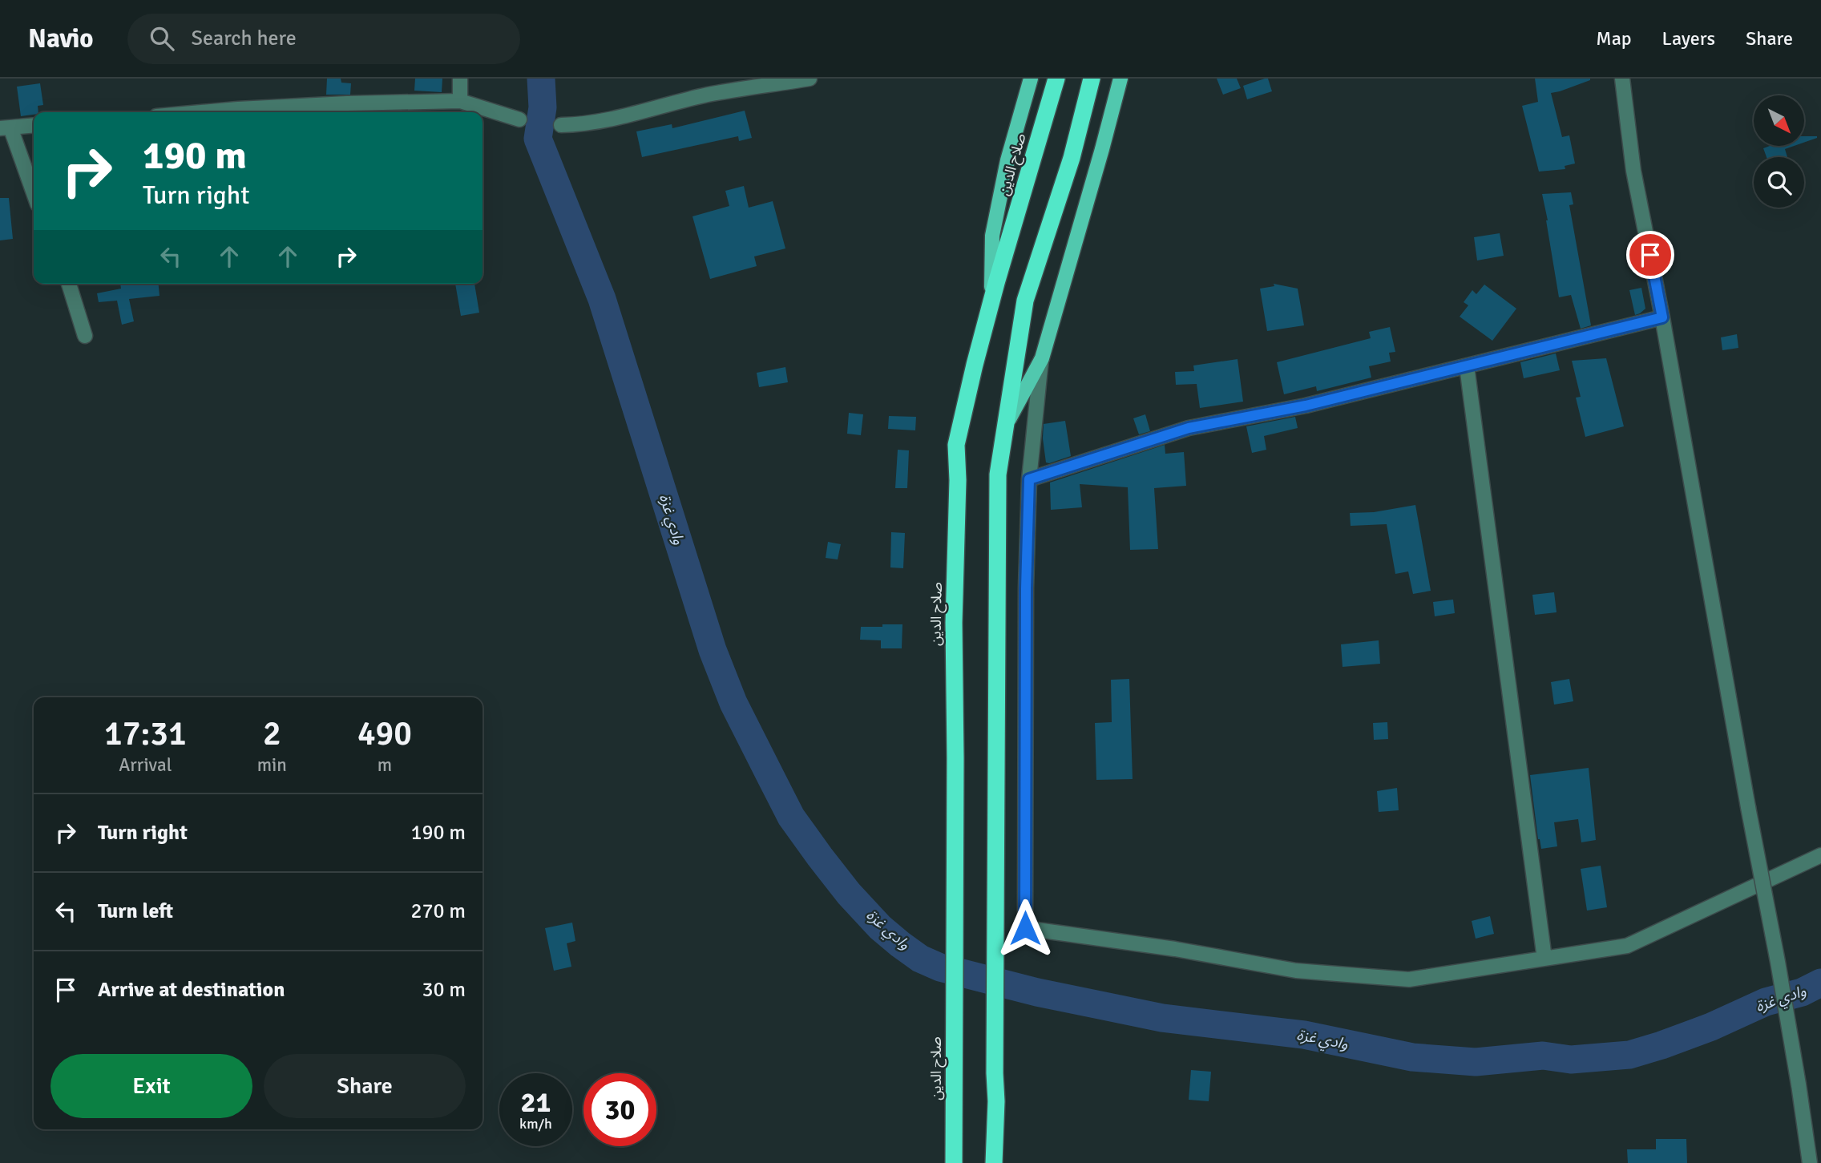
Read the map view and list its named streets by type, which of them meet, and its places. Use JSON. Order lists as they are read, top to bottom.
{
  "streets": {
    "highway": ["صلاح الدين"]
  },
  "water": ["وادي غزة"],
  "north": "bottom right",
  "page": {
    "header": "Navio",
    "search": "Search here",
    "nav": ["Map", "Layers", "Share"],
    "turn": ["190 m", "Turn right"],
    "eta": [
      "17:31",
      "Arrival",
      "2",
      "min",
      "490",
      "m"
    ],
    "list": [
      {
        "name": "Turn right",
        "value": "190 m"
      },
      {
        "name": "Turn left",
        "value": "270 m"
      },
      {
        "name": "Arrive at destination",
        "value": "30 m"
      }
    ],
    "buttons": ["Exit", "Share"],
    "speed": "21 km/h",
    "limit": "30"
  }
}
